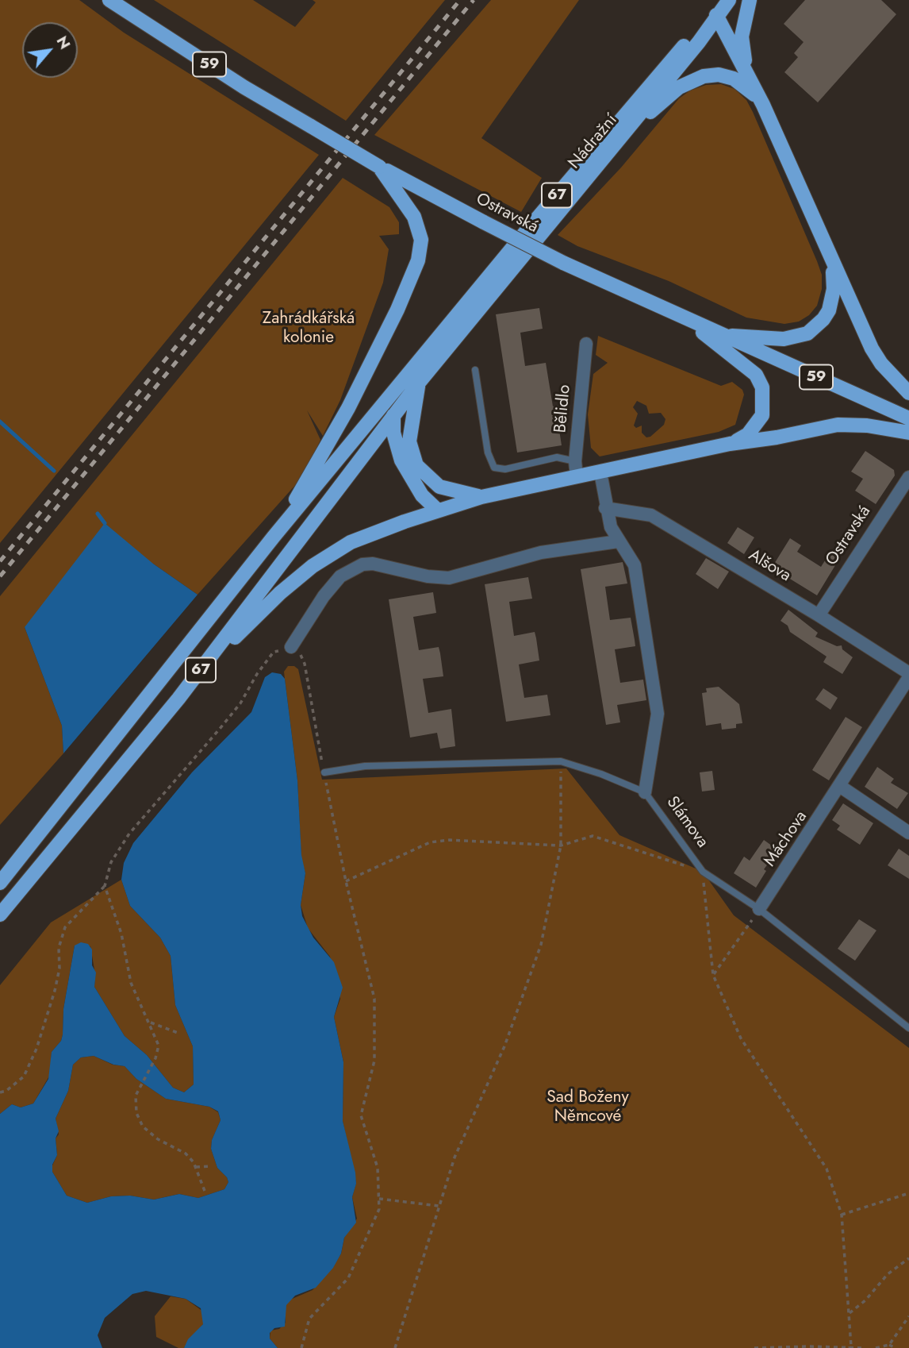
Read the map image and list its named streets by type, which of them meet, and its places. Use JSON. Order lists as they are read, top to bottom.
{
  "streets": {
    "main road": [
      "59",
      "Nádražní",
      "67",
      "Ostravská"
    ],
    "street": [
      "Bělidlo",
      "Alšova",
      "Slámova",
      "Máchova"
    ]
  },
  "crossings": [
    ["Nádražní", "67"],
    ["Ostravská", "Alšova"],
    ["Alšova", "Slámova"],
    ["Slámova", "Máchova"]
  ],
  "parks": ["Zahrádkářská kolonie", "Sad Boženy Němcové"],
  "north": "top right"
}
